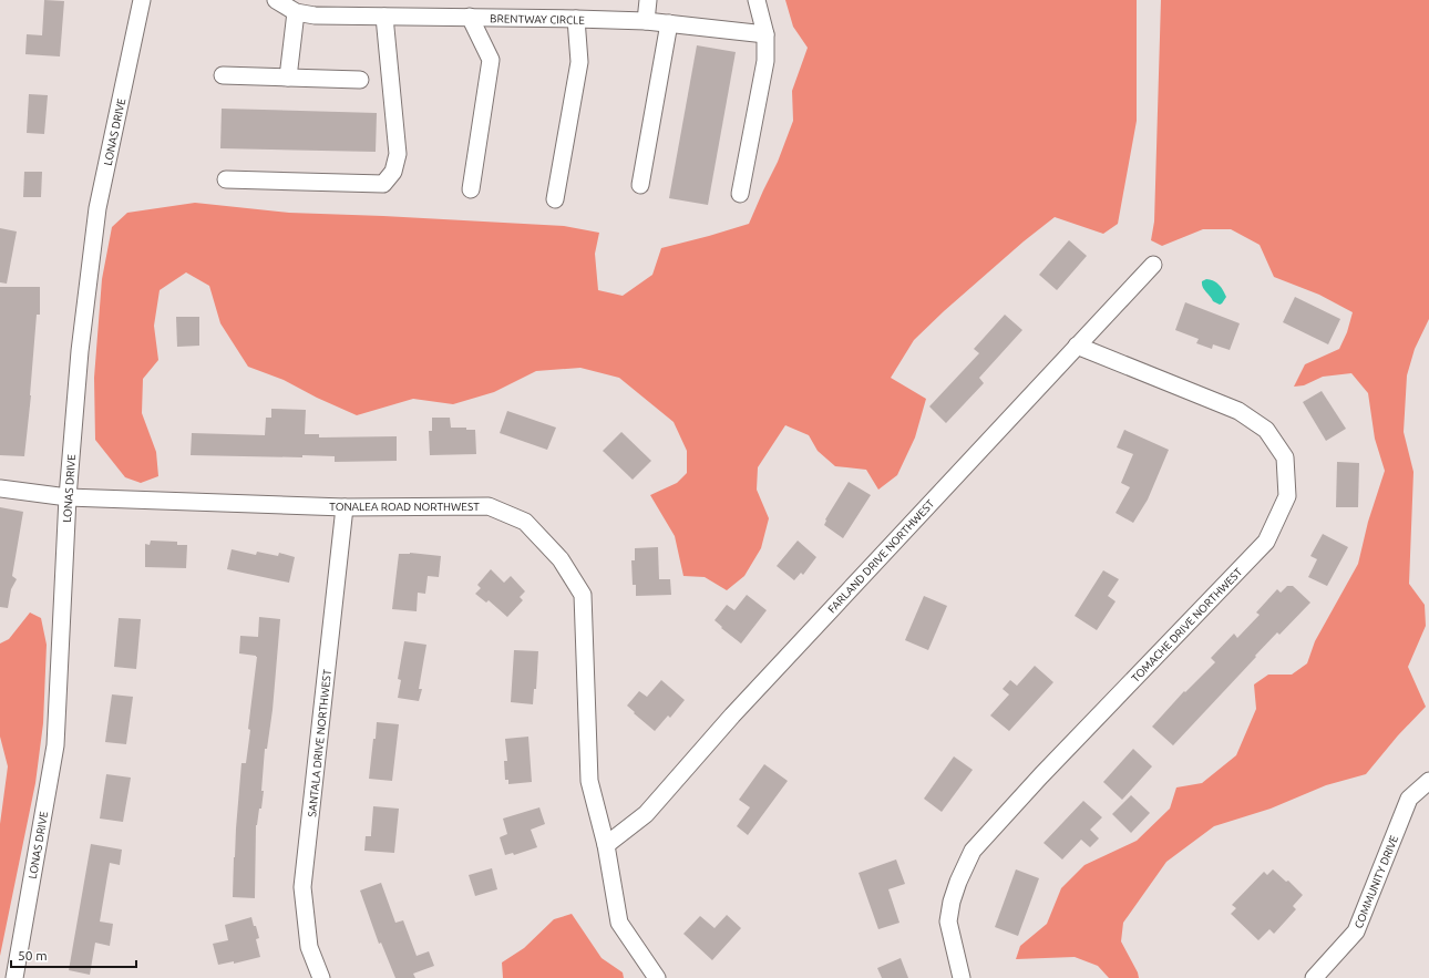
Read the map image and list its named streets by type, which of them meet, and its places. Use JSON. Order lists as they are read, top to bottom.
{
  "streets": {
    "street": [
      "BRENTWAY CIRCLE",
      "LONAS DRIVE",
      "TONALEA ROAD NORTHWEST",
      "FARLAND DRIVE NORTHWEST",
      "TOMACHE DRIVE NORTHWEST",
      "SANTALA DRIVE NORTHWEST",
      "COMMUNITY DRIVE"
    ]
  },
  "crossings": [
    ["LONAS DRIVE", "TONALEA ROAD NORTHWEST"],
    ["TONALEA ROAD NORTHWEST", "FARLAND DRIVE NORTHWEST"],
    ["TONALEA ROAD NORTHWEST", "SANTALA DRIVE NORTHWEST"],
    ["FARLAND DRIVE NORTHWEST", "TOMACHE DRIVE NORTHWEST"]
  ],
  "scale_bar": "50 m"
}
